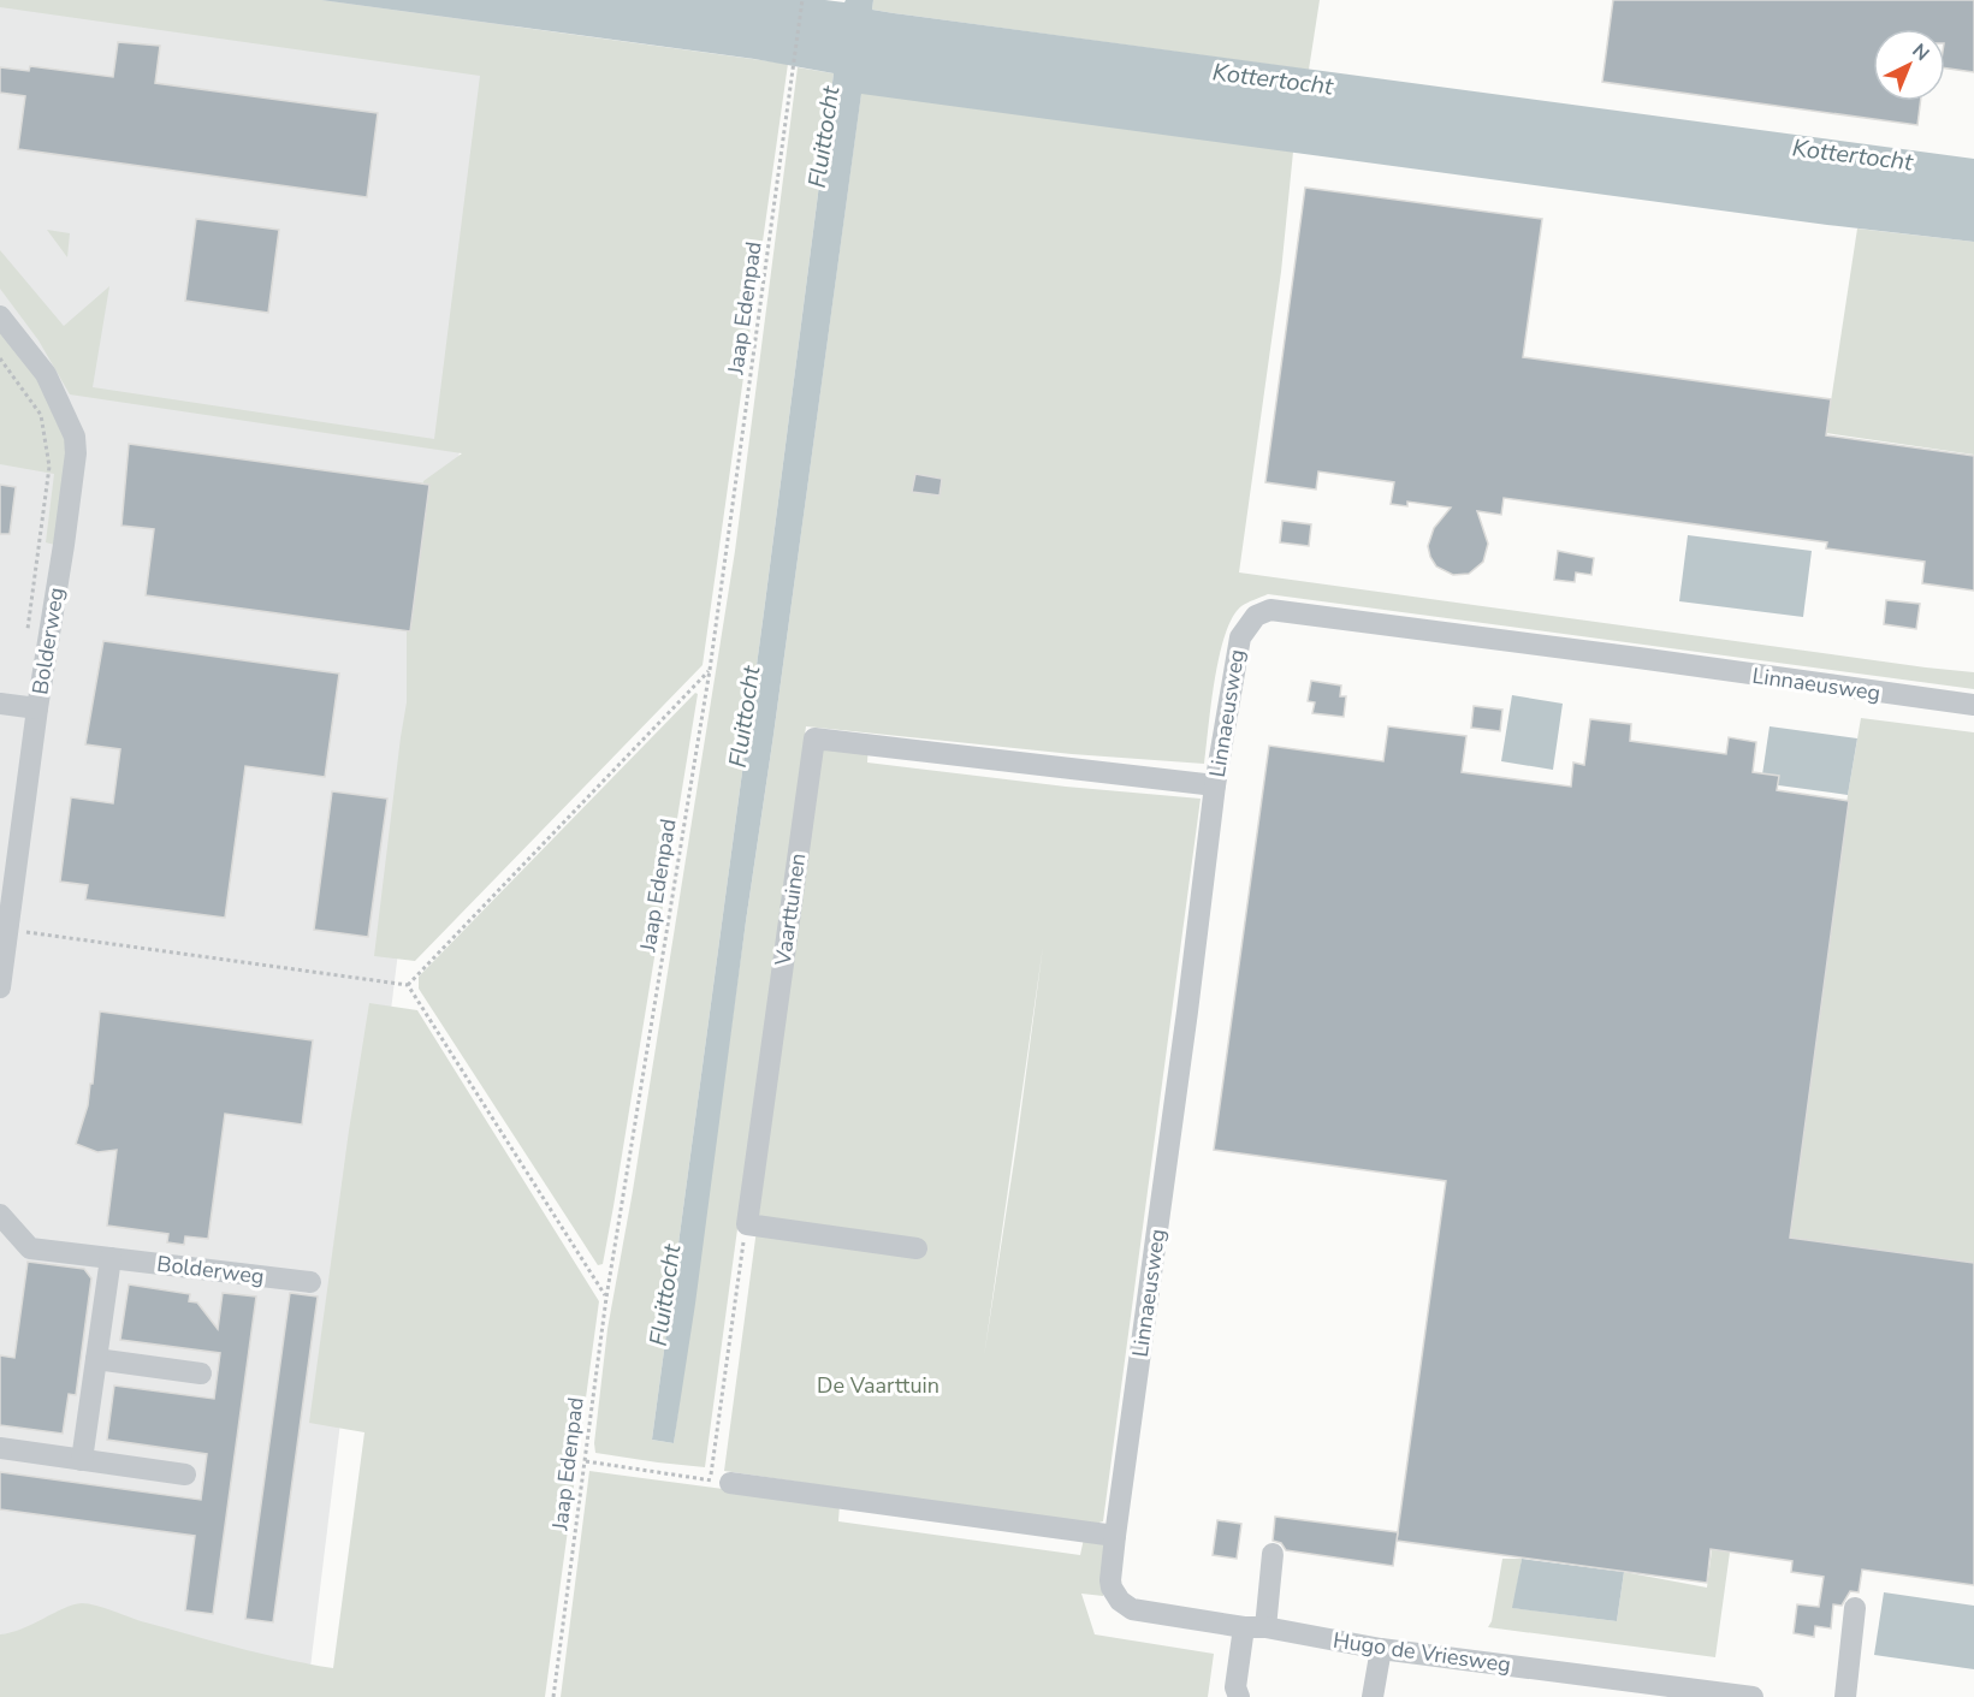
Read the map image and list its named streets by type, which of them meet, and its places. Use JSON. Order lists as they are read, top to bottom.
{
  "streets": {
    "street": [
      "Bolderweg",
      "Linnaeusweg",
      "Vaarttuinen",
      "Hugo de Vriesweg"
    ],
    "path": ["Jaap Edenpad"]
  },
  "crossings": [
    ["Linnaeusweg", "Vaarttuinen"],
    ["Linnaeusweg", "Hugo de Vriesweg"]
  ],
  "water": ["Kottertocht", "Fluittocht"],
  "parks": ["De Vaarttuin"],
  "north": "top right"
}
